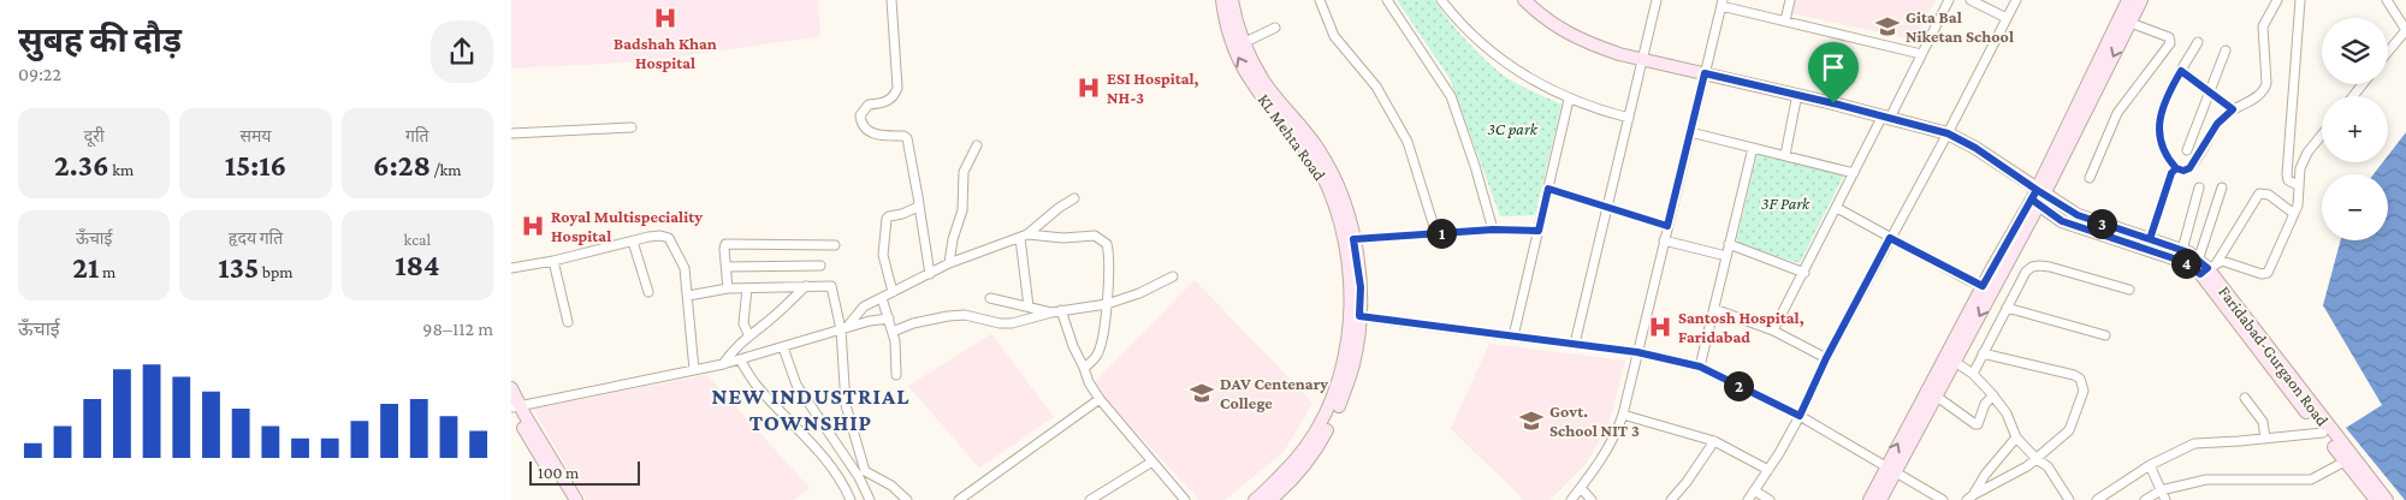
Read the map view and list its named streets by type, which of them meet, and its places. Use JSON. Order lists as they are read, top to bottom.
{
  "streets": {
    "street": ["KL Mehta Road", "Faridabad-Gurgaon Road"]
  },
  "districts": ["NEW INDUSTRIAL TOWNSHIP"],
  "parks": ["3C park", "3F Park"],
  "places": {
    "hospital": [
      "Badshah Khan Hospital",
      "ESI Hospital, NH-3",
      "Royal Multispeciality Hospital",
      "Santosh Hospital, Faridabad"
    ],
    "school or university": ["Gita Bal Niketan School", "DAV Centenary College", "Govt. School NIT 3"]
  },
  "scale_bar": "100 m",
  "page": {
    "heading": ["सुबह की दौड़", "09:22"],
    "map_buttons": ["+", "−"],
    "stats": [
      ["दूरी", "2.36 km"],
      ["समय", "15:16"],
      ["गति", "6:28 /km"],
      ["ऊँचाई", "21 m"],
      ["हृदय गति", "135 bpm"],
      ["kcal", "184"]
    ],
    "pins": [
      "3",
      "1",
      "4",
      "2"
    ],
    "chart": ["ऊँचाई", "98–112 m"],
    "scale": "100 m"
  }
}
